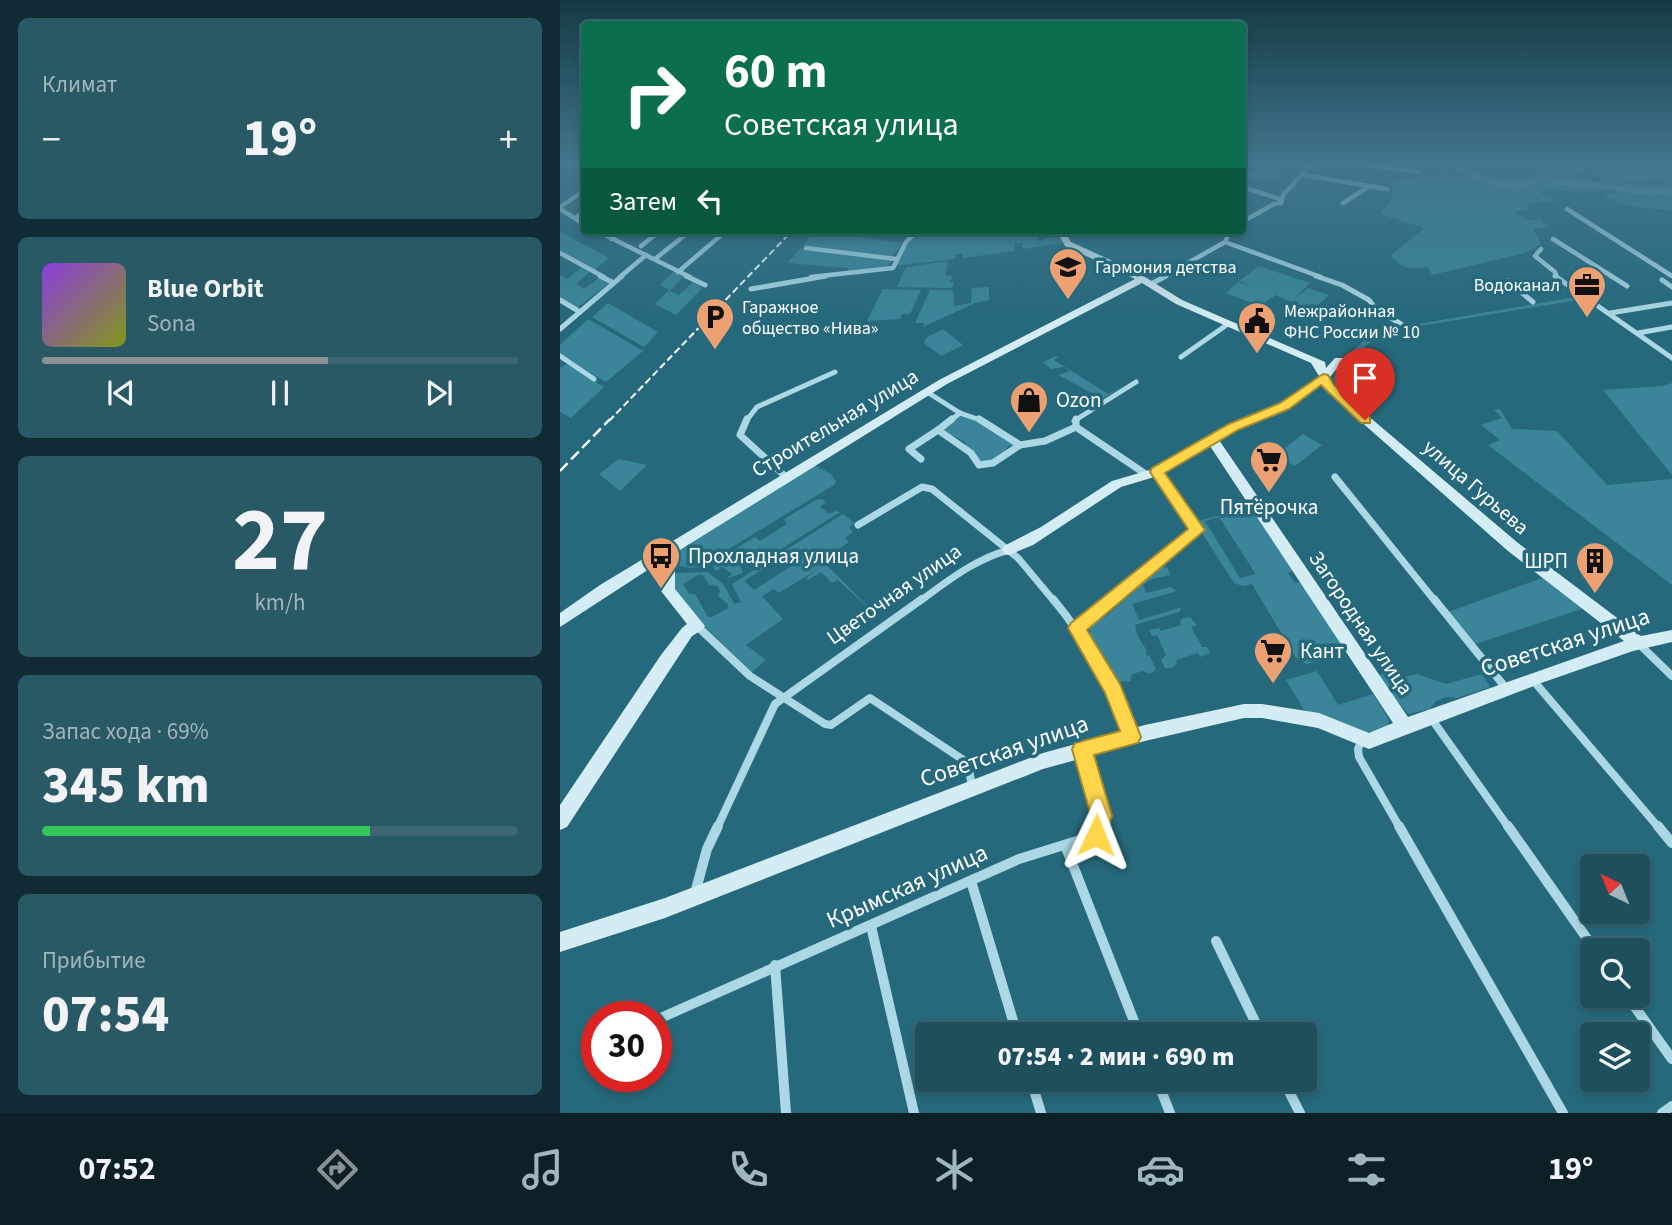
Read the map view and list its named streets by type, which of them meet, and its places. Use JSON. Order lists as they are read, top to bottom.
{
  "streets": {
    "street": [
      "Строительная улица",
      "улица Гурьева",
      "Цветочная улица",
      "Загородная улица",
      "Советская улица",
      "Крымская улица"
    ]
  },
  "crossings": [
    ["улица Гурьева", "Цветочная улица"],
    ["улица Гурьева", "Советская улица"],
    ["Цветочная улица", "Загородная улица"],
    ["Загородная улица", "Советская улица"],
    ["Советская улица", "Крымская улица"]
  ],
  "places": {
    "school or university": ["Гармония детства"],
    "office": ["Водоканал"],
    "parking": ["Гаражное общество «Нива»"],
    "public building": ["Межрайонная ФНС России № 10"],
    "shop": ["Ozon"],
    "supermarket": ["Пятёрочка", "Кант"],
    "bus stop": ["Прохладная улица"],
    "building": ["ШРП"]
  },
  "north": "top left",
  "page": {
    "tile": [
      "Климат",
      ["27", "km/h"],
      ["Запас хода · 69%", "345 km"],
      ["Прибытие", "07:54"]
    ],
    "turn": ["60 m", "Советская улица"],
    "heat": ["−", "19°", "+"],
    "then": "Затем",
    "song": ["Blue Orbit", "Sona"],
    "limit": "30",
    "trip": "07:54 · 2 мин · 690 m",
    "tabs": ["07:52", "19°"]
  }
}
